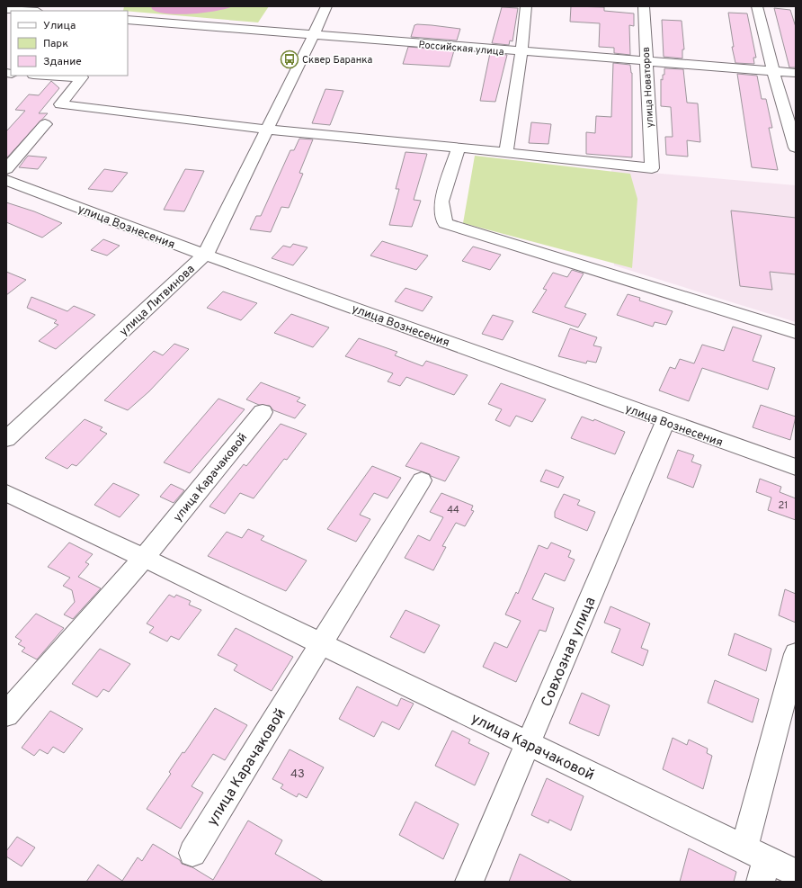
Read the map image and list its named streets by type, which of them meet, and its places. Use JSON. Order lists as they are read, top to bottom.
{
  "streets": {
    "street": [
      "Российская улица",
      "улица Новаторов",
      "улица Вознесения",
      "улица Литвинова",
      "улица Карачаковой",
      "Совхозная улица"
    ]
  },
  "crossings": [
    ["Российская улица", "улица Новаторов"],
    ["Российская улица", "улица Литвинова"],
    ["улица Вознесения", "улица Литвинова"],
    ["улица Вознесения", "Совхозная улица"],
    ["улица Карачаковой", "Совхозная улица"]
  ],
  "places": {
    "bus stop": ["Сквер Баранка"]
  },
  "house_numbers": ["21", "44", "43"],
  "legend": ["Улица", "Парк", "Здание"]
}
